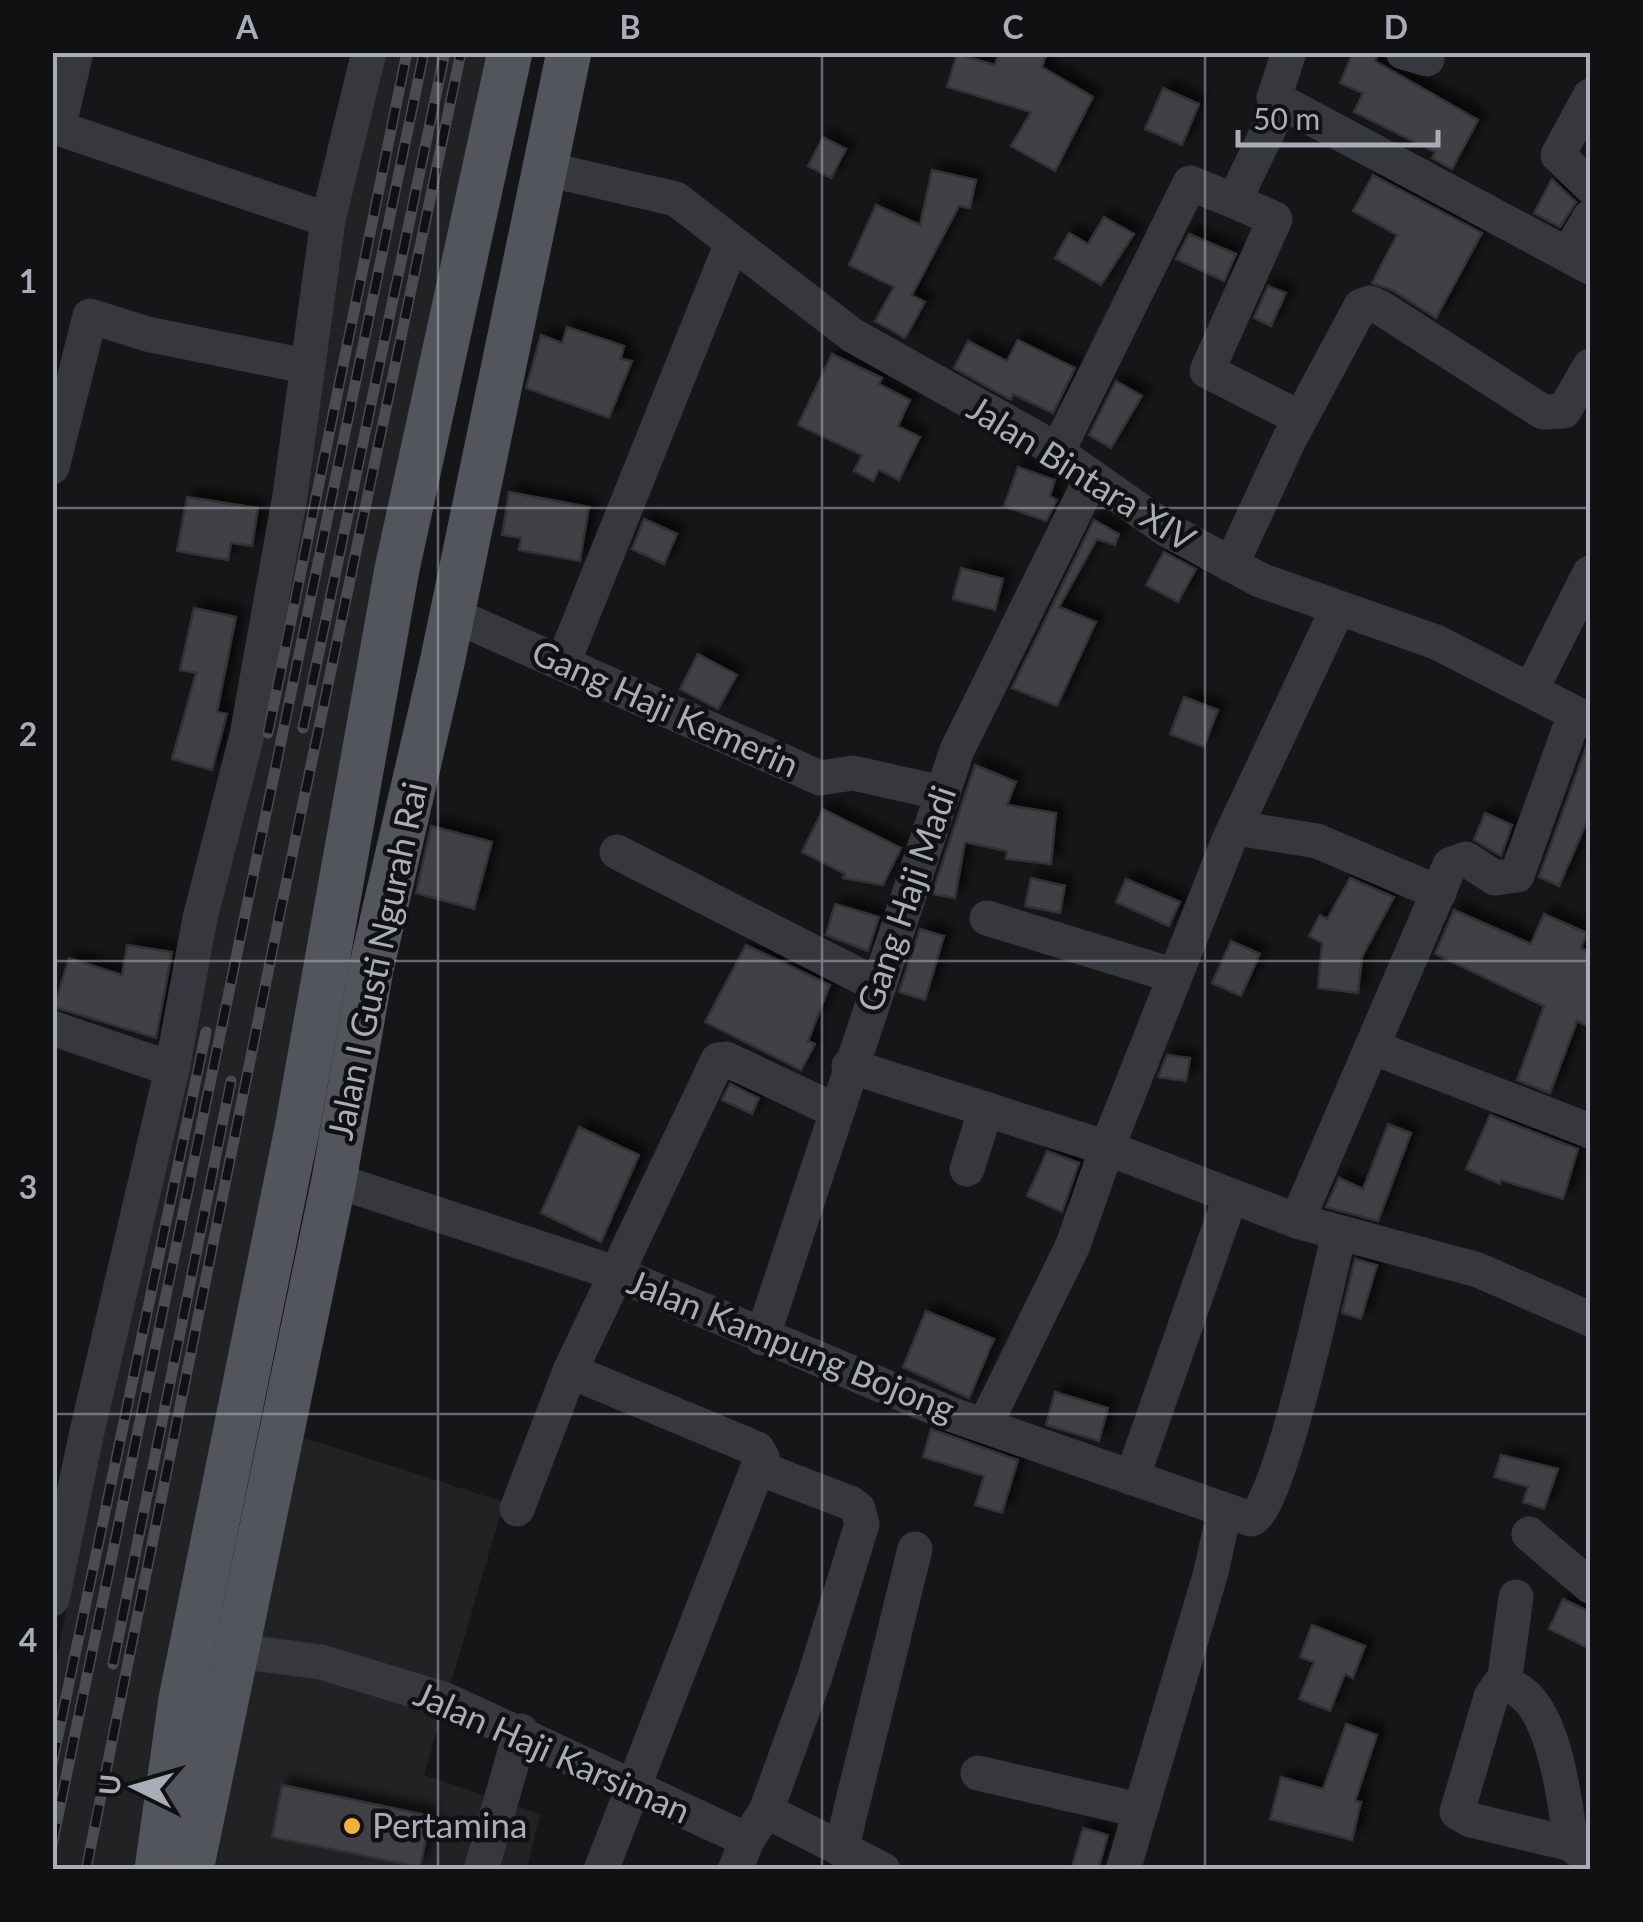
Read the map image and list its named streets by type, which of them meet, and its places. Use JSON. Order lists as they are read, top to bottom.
{
  "streets": {
    "main road": ["Jalan I Gusti Ngurah Rai"],
    "street": [
      "Jalan Bintara XIV",
      "Gang Haji Kemerin",
      "Gang Haji Madi",
      "Jalan Kampung Bojong",
      "Jalan Haji Karsiman"
    ]
  },
  "crossings": [
    ["Jalan Bintara XIV", "Gang Haji Madi"],
    ["Jalan Bintara XIV", "Jalan I Gusti Ngurah Rai"],
    ["Jalan Bintara XIV", "Jalan Kampung Bojong"],
    ["Gang Haji Kemerin", "Gang Haji Madi"],
    ["Gang Haji Kemerin", "Jalan I Gusti Ngurah Rai"],
    ["Gang Haji Madi", "Jalan Kampung Bojong"],
    ["Jalan I Gusti Ngurah Rai", "Jalan Kampung Bojong"],
    ["Jalan I Gusti Ngurah Rai", "Jalan Haji Karsiman"]
  ],
  "places": ["Pertamina"],
  "scale_bar": "50 m",
  "north": "left",
  "grid": {
    "columns": [
      "A",
      "B",
      "C",
      "D"
    ],
    "rows": [
      "1",
      "2",
      "3",
      "4"
    ]
  }
}
